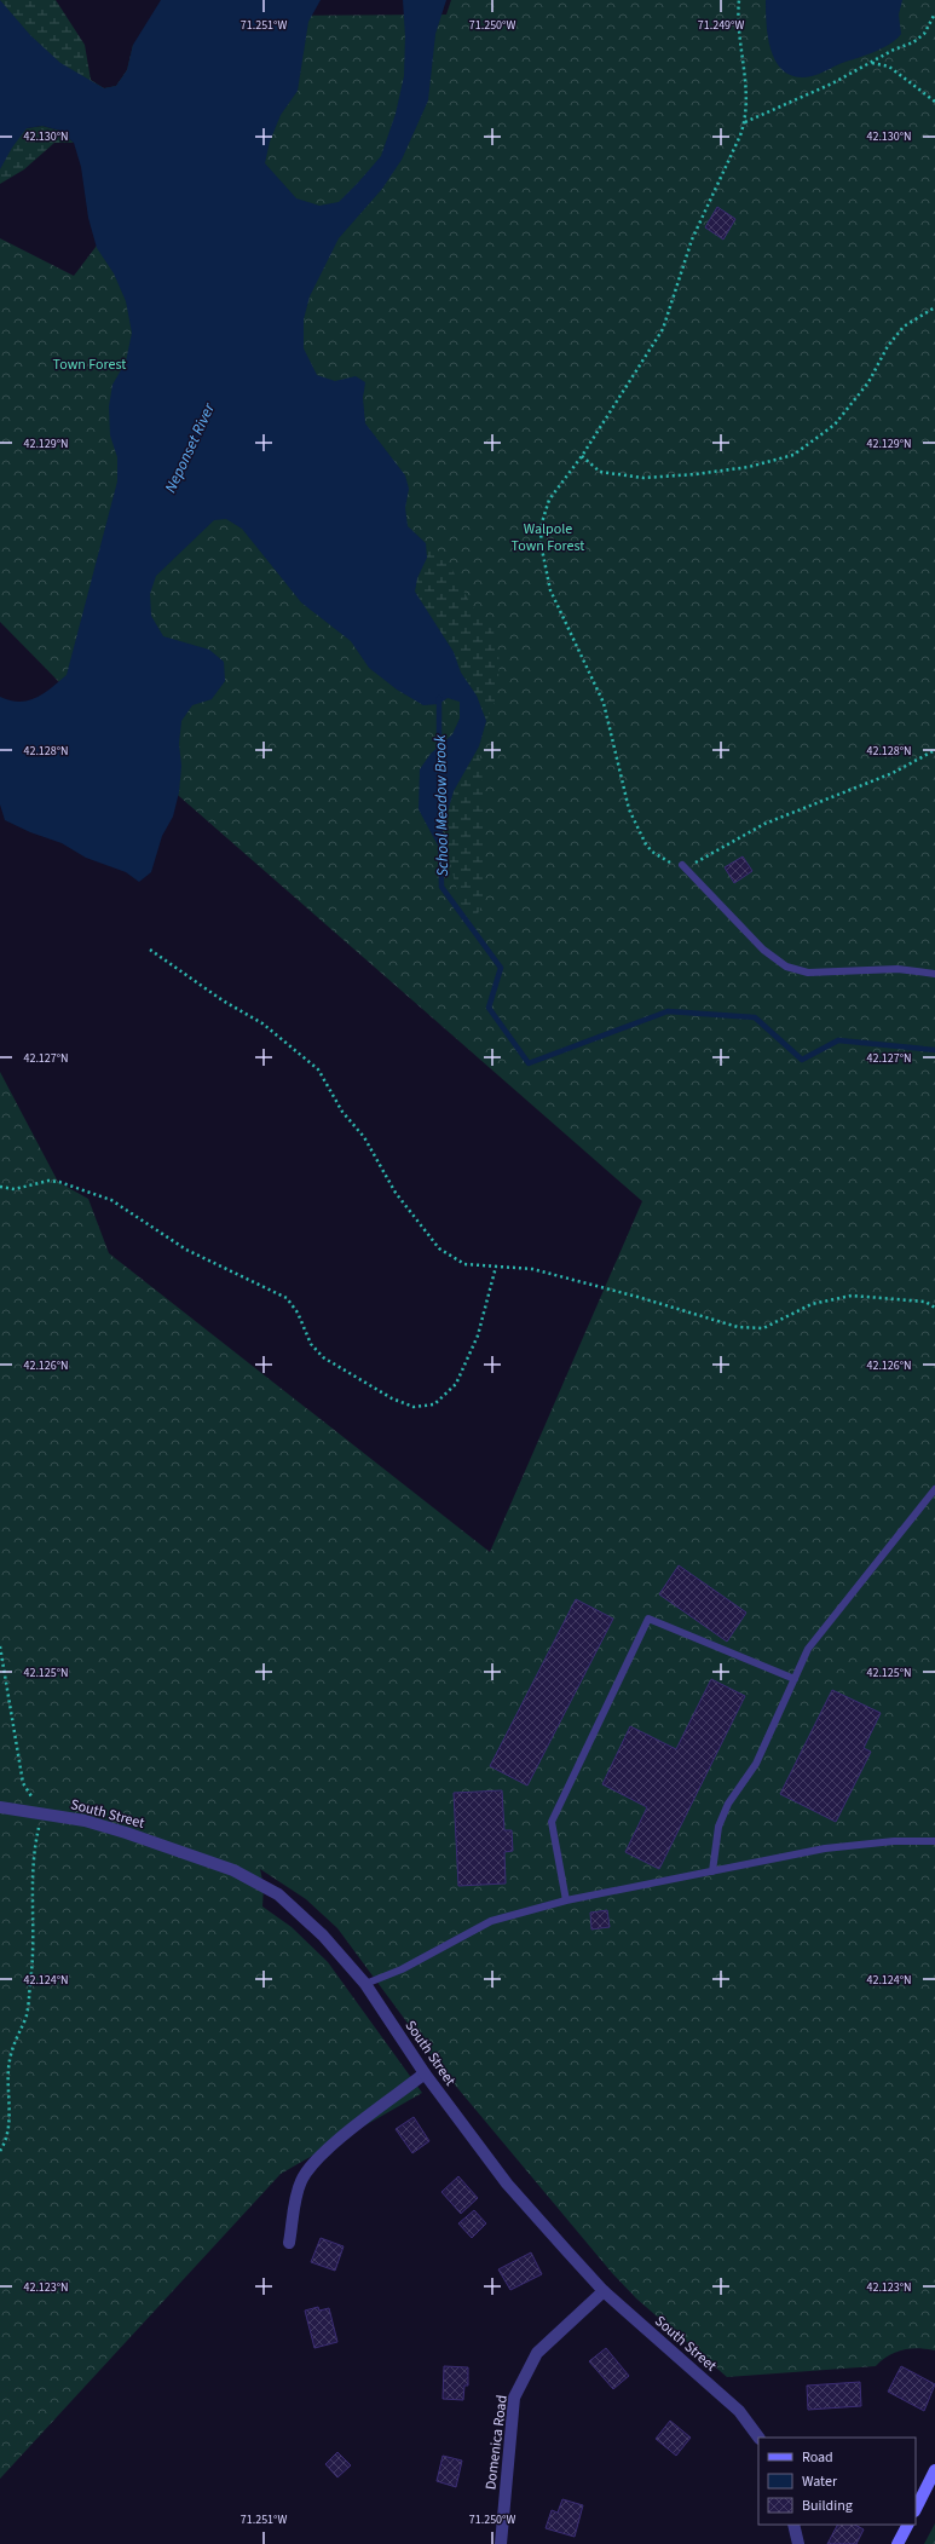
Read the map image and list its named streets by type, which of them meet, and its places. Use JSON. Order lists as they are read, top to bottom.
{
  "streets": {
    "street": ["South Street", "Domenica Road"]
  },
  "crossings": [
    ["South Street", "Domenica Road"]
  ],
  "water": ["Neponset River", "School Meadow Brook"],
  "parks": ["Town Forest", "Walpole Town Forest"],
  "legend": ["Road", "Water", "Building"],
  "coordinates": [
    "71.251°W",
    "71.250°W",
    "71.249°W",
    "42.130°N",
    "42.129°N",
    "42.128°N",
    "42.127°N",
    "42.126°N",
    "42.125°N",
    "42.124°N",
    "42.123°N"
  ]
}
